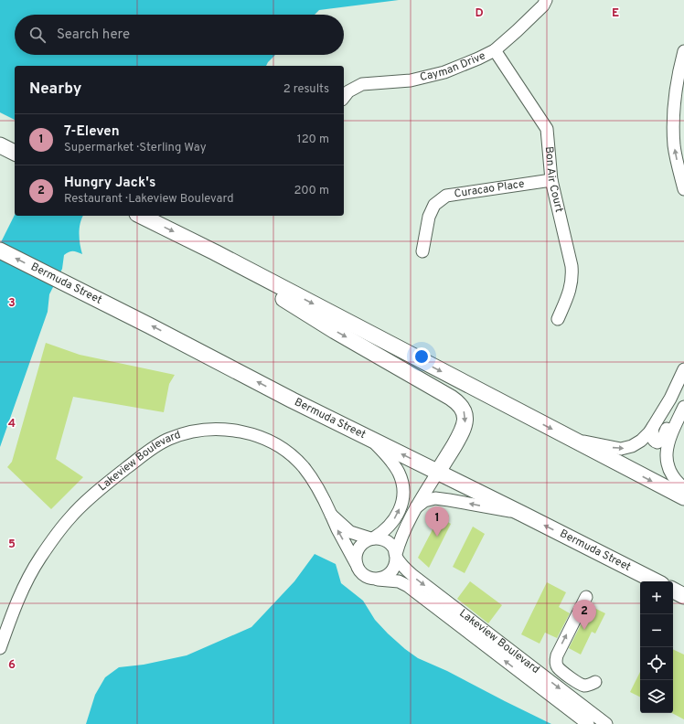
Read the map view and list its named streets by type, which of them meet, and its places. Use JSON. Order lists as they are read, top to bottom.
{
  "streets": {
    "main road": ["Bermuda Street"],
    "street": [
      "Cayman Drive",
      "Bon Air Court",
      "Curacao Place",
      "Lakeview Boulevard"
    ]
  },
  "crossings": [
    ["Cayman Drive", "Bon Air Court"],
    ["Bon Air Court", "Curacao Place"]
  ],
  "page": {
    "search": "Search here",
    "heading": ["Nearby", "2 results"],
    "list": [
      {
        "mark": "1",
        "name": "7-Eleven",
        "note": "Supermarket · Sterling Way",
        "value": "120 m"
      },
      {
        "mark": "2",
        "name": "Hungry Jack's",
        "note": "Restaurant · Lakeview Boulevard",
        "value": "200 m"
      }
    ],
    "pins": ["1", "2"],
    "map_buttons": ["+", "−"]
  },
  "grid": {
    "columns": ["D", "E"],
    "rows": [
      "3",
      "4",
      "5",
      "6"
    ]
  }
}
